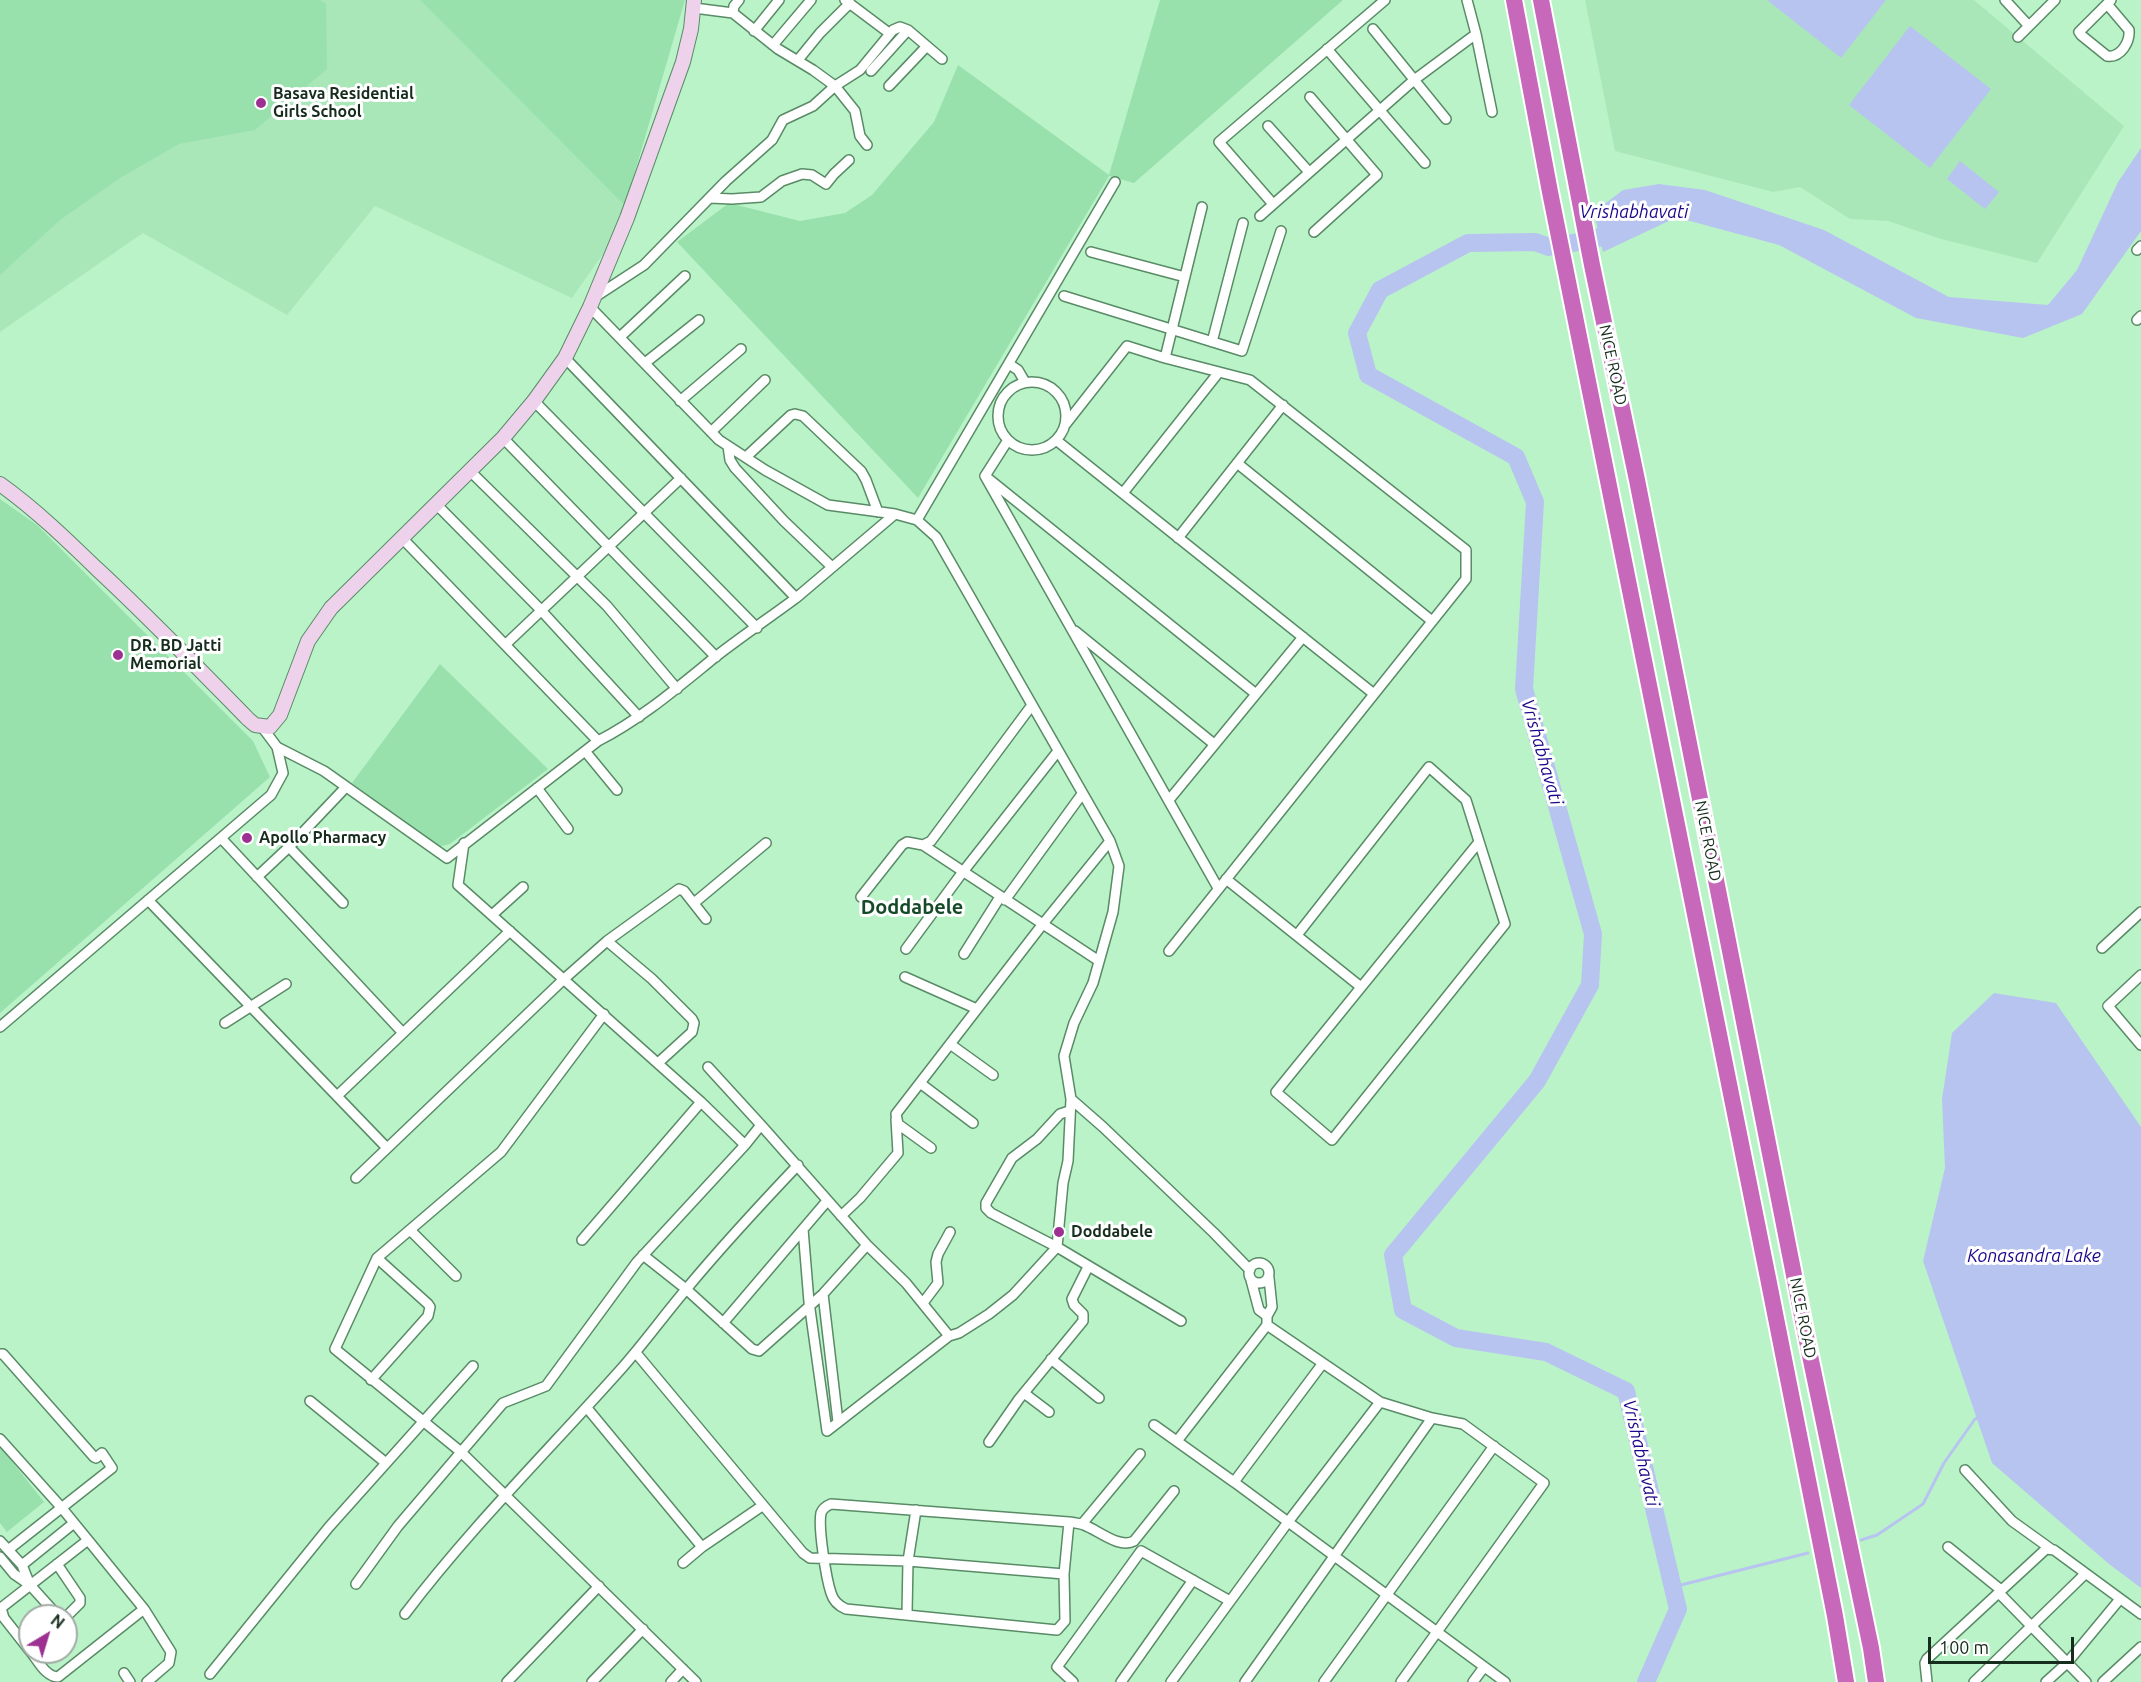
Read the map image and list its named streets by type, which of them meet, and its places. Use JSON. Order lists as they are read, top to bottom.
{
  "streets": {
    "highway": ["NICE ROAD"]
  },
  "districts": ["Doddabele"],
  "water": ["Vrishabhavati", "Konasandra Lake"],
  "places": [
    "Basava Residential Girls School",
    "DR. BD Jatti Memorial",
    "Apollo Pharmacy",
    "Doddabele"
  ],
  "scale_bar": "100 m",
  "north": "top right"
}
